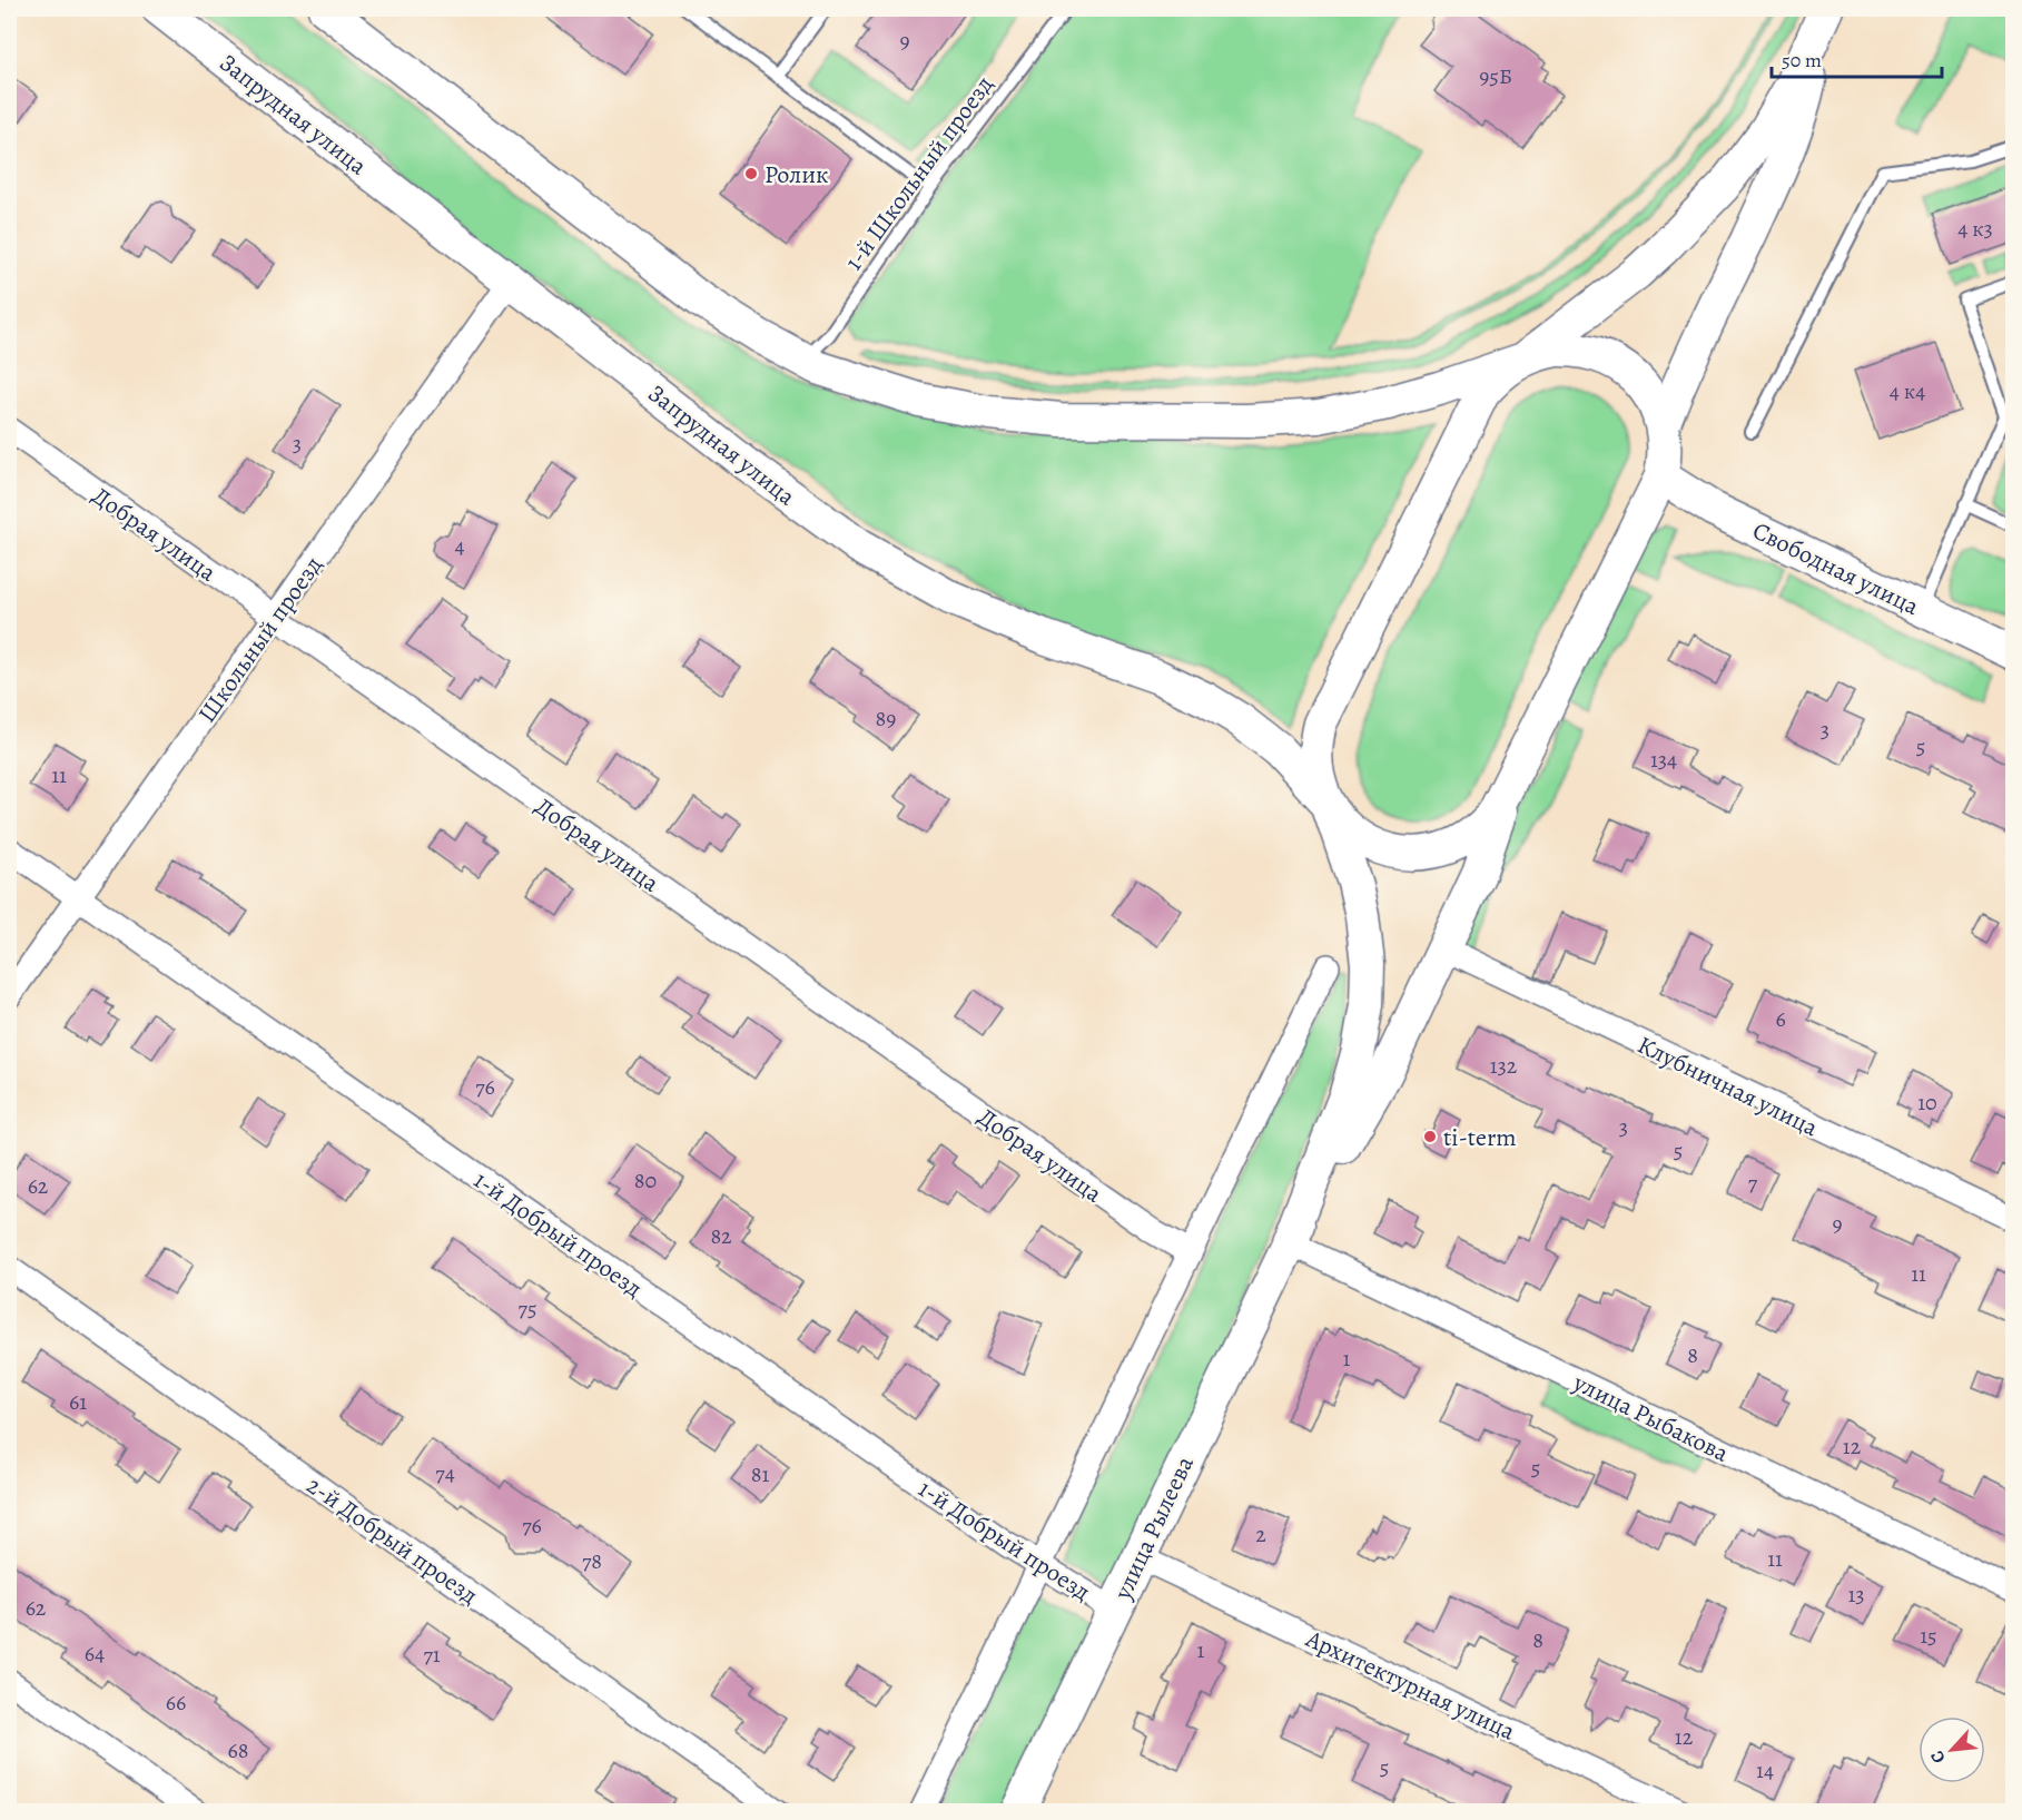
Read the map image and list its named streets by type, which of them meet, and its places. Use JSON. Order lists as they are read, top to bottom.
{
  "streets": {
    "main road": ["Запрудная улица", "Свободная улица", "улица Рылеева"],
    "street": [
      "Добрая улица",
      "Школьный проезд",
      "Клубничная улица",
      "1-й Добрый проезд",
      "улица Рыбакова",
      "2-й Добрый проезд",
      "Архитектурная улица"
    ],
    "lane": ["1-й Школьный проезд"]
  },
  "crossings": [
    ["Запрудная улица", "Школьный проезд"],
    ["Запрудная улица", "улица Рылеева"],
    ["Добрая улица", "Школьный проезд"],
    ["Школьный проезд", "1-й Добрый проезд"],
    ["Клубничная улица", "улица Рылеева"],
    ["1-й Добрый проезд", "улица Рылеева"],
    ["улица Рыбакова", "улица Рылеева"],
    ["улица Рылеева", "Архитектурная улица"]
  ],
  "places": ["Ролик", "ti-term"],
  "house_numbers": [
    "9",
    "95Б",
    "4 к3",
    "4 к4",
    "3",
    "4",
    "89",
    "3",
    "5",
    "134",
    "11",
    "6",
    "132",
    "76",
    "10",
    "3",
    "5",
    "80",
    "7",
    "62",
    "9",
    "82",
    "11",
    "75",
    "8",
    "1",
    "61",
    "12",
    "5",
    "74",
    "81",
    "76",
    "2",
    "11",
    "78",
    "13",
    "62",
    "15",
    "8",
    "1",
    "64",
    "71",
    "66",
    "12",
    "68",
    "5",
    "14"
  ],
  "scale_bar": "50 m",
  "north": "bottom left"
}
